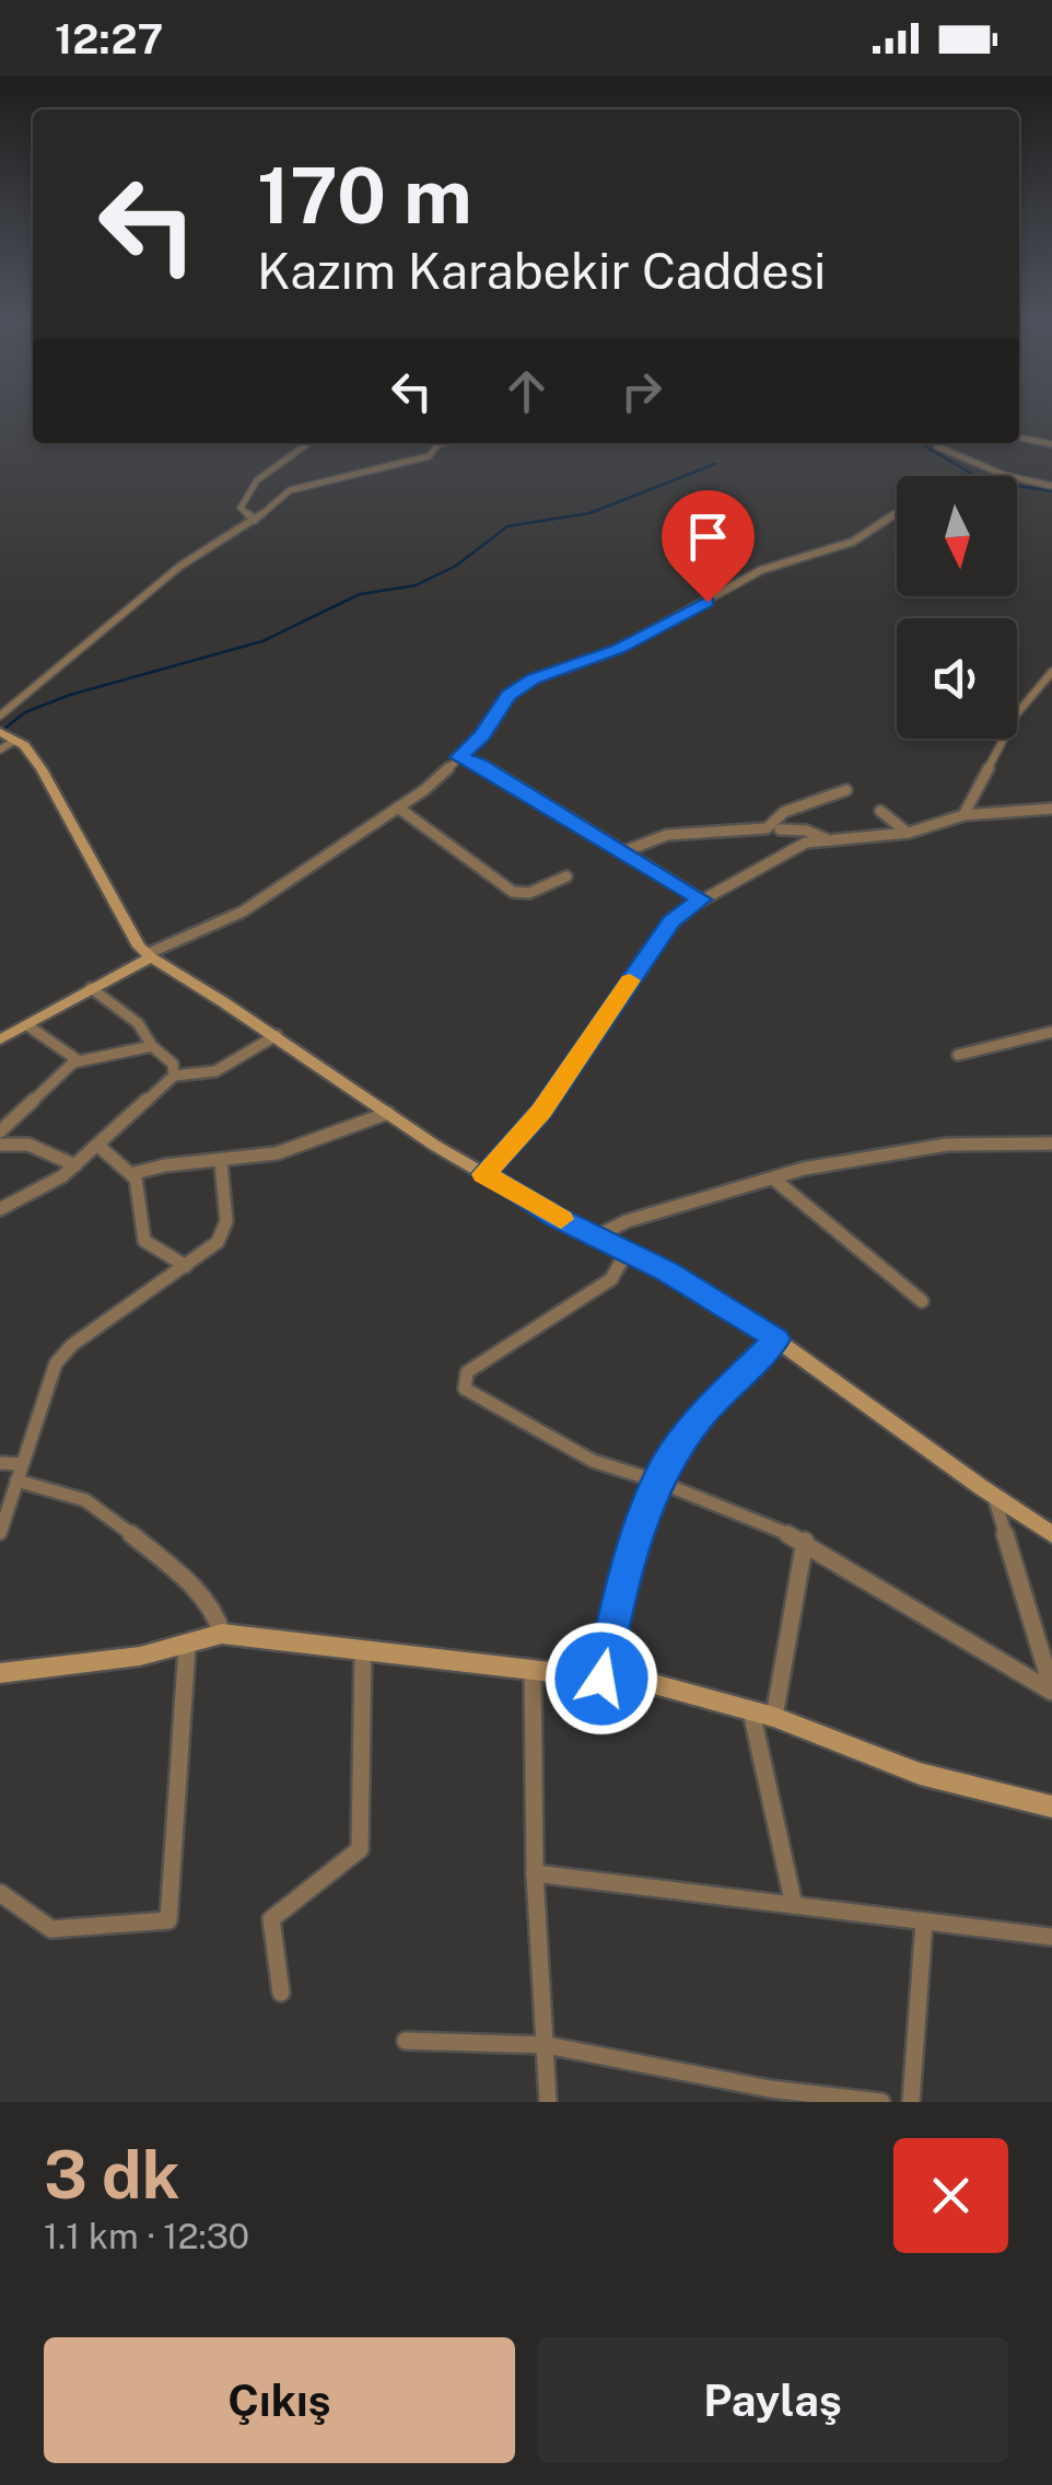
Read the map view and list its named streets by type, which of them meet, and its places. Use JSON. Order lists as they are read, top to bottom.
{
  "north": "bottom",
  "page": {
    "status": "12:27",
    "turn": ["170 m", "Kazım Karabekir Caddesi"],
    "heading": ["3 dk", "1.1 km · 12:30"],
    "buttons": ["Çıkış", "Paylaş"]
  }
}
